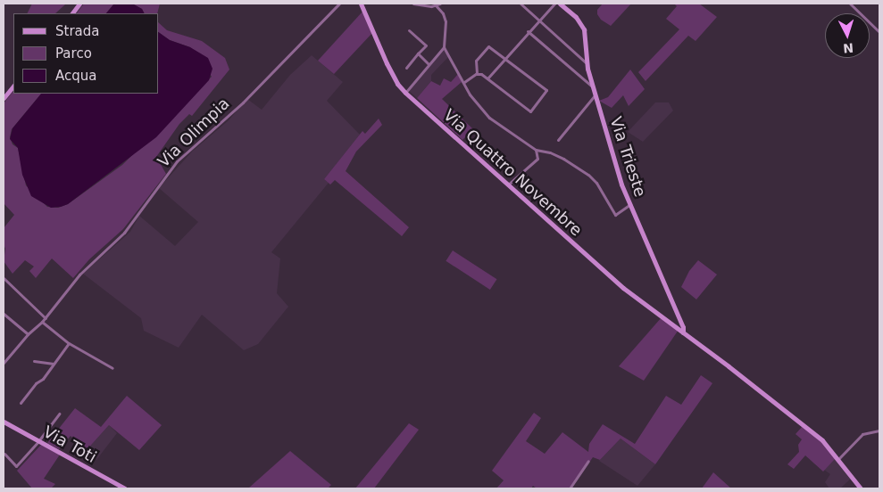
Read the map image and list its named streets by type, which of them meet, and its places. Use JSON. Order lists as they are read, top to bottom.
{
  "streets": {
    "main road": ["Via Trieste", "Via Quattro Novembre", "Via Toti"],
    "street": ["Via Olimpia"]
  },
  "crossings": [
    ["Via Trieste", "Via Quattro Novembre"]
  ],
  "legend": ["Strada", "Parco", "Acqua"],
  "north": "bottom"
}
